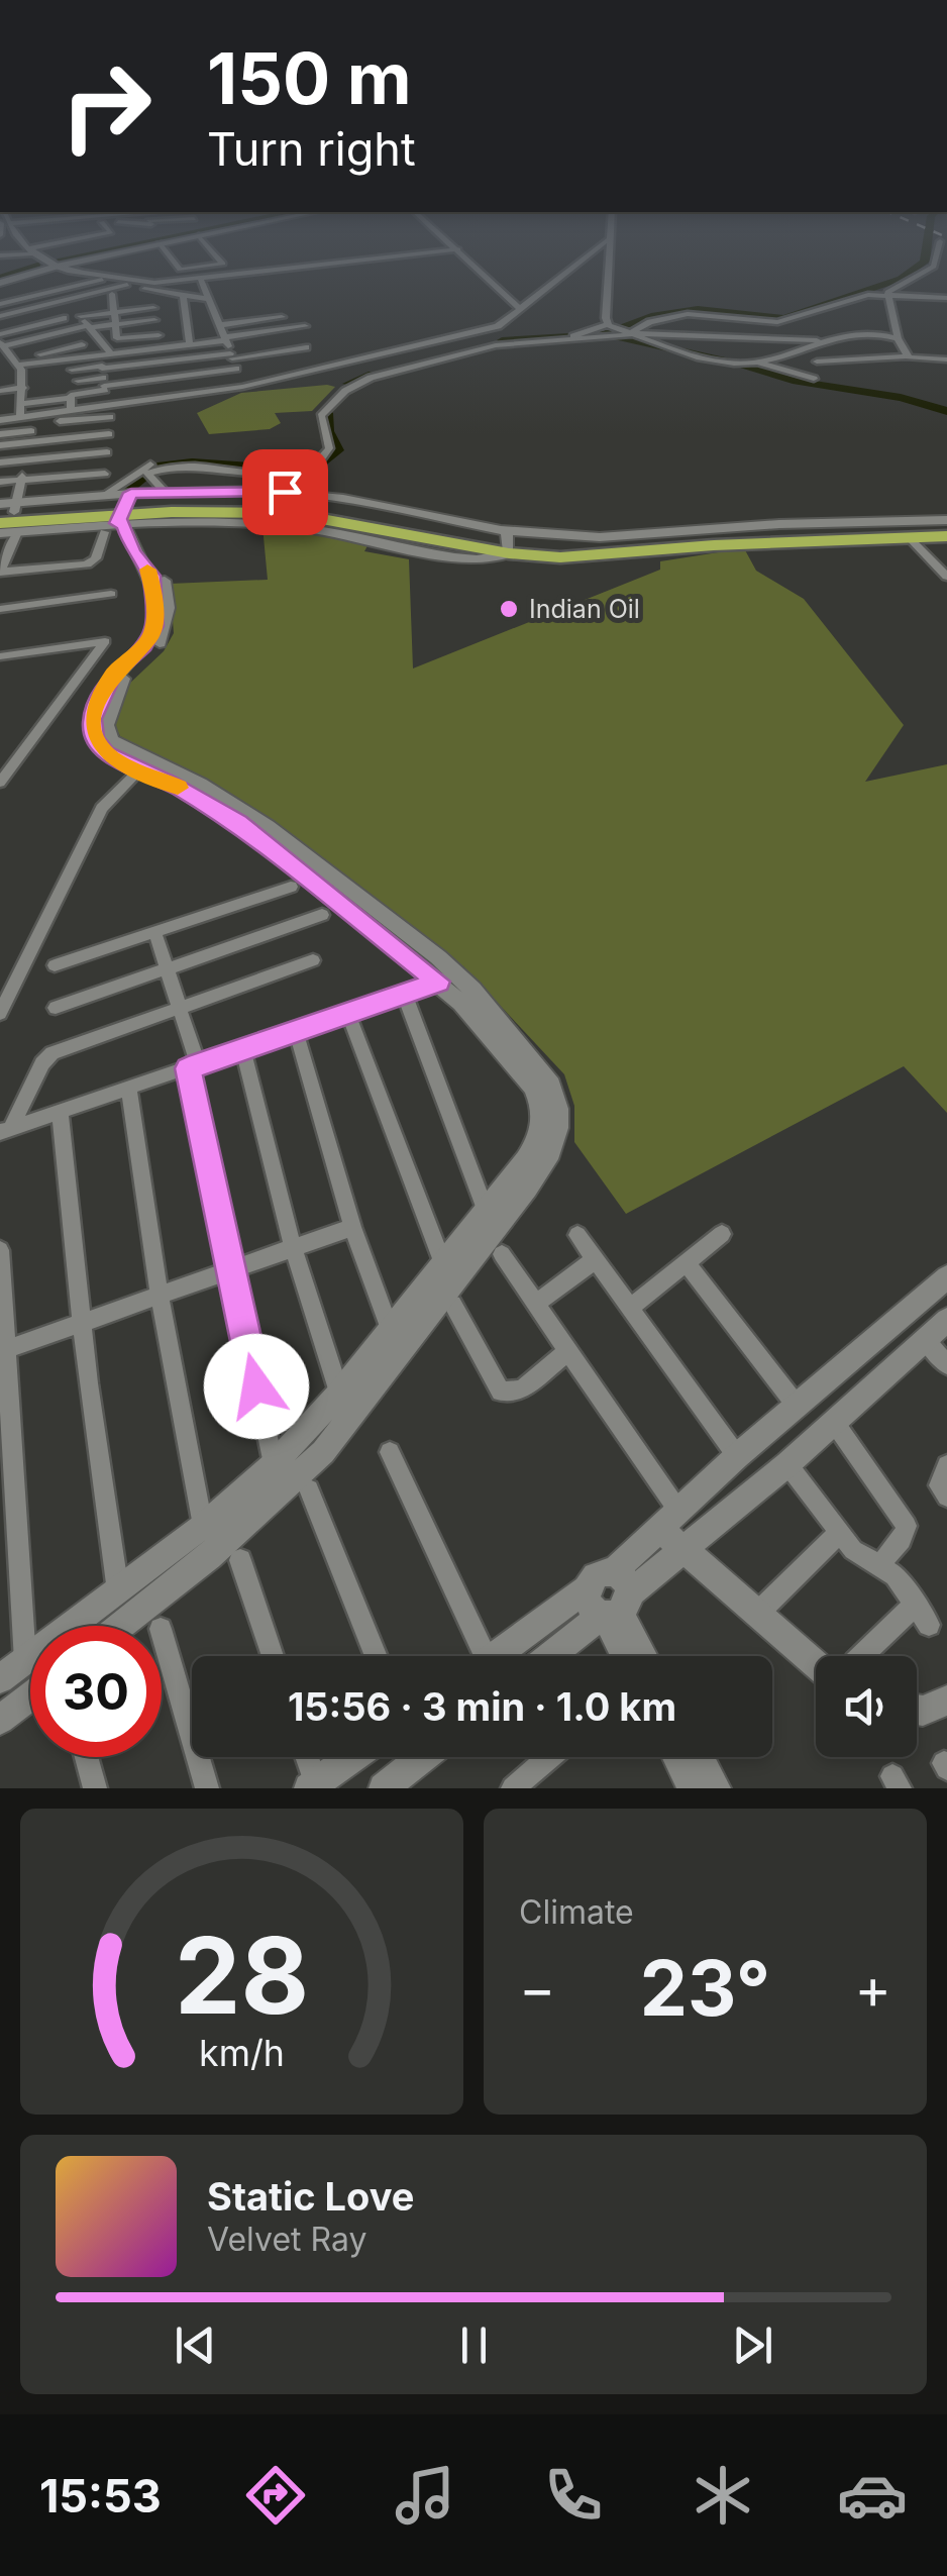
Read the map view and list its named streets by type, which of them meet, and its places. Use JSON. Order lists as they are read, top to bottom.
{
  "places": ["Indian Oil"],
  "page": {
    "turn": ["150 m", "Turn right"],
    "limit": "30",
    "trip": "15:56 · 3 min · 1.0 km",
    "tile": "Climate",
    "heat": ["−", "23°", "+"],
    "song": ["Static Love", "Velvet Ray"],
    "tabs": "15:53",
    "gauge": ["28", "km/h"]
  }
}
